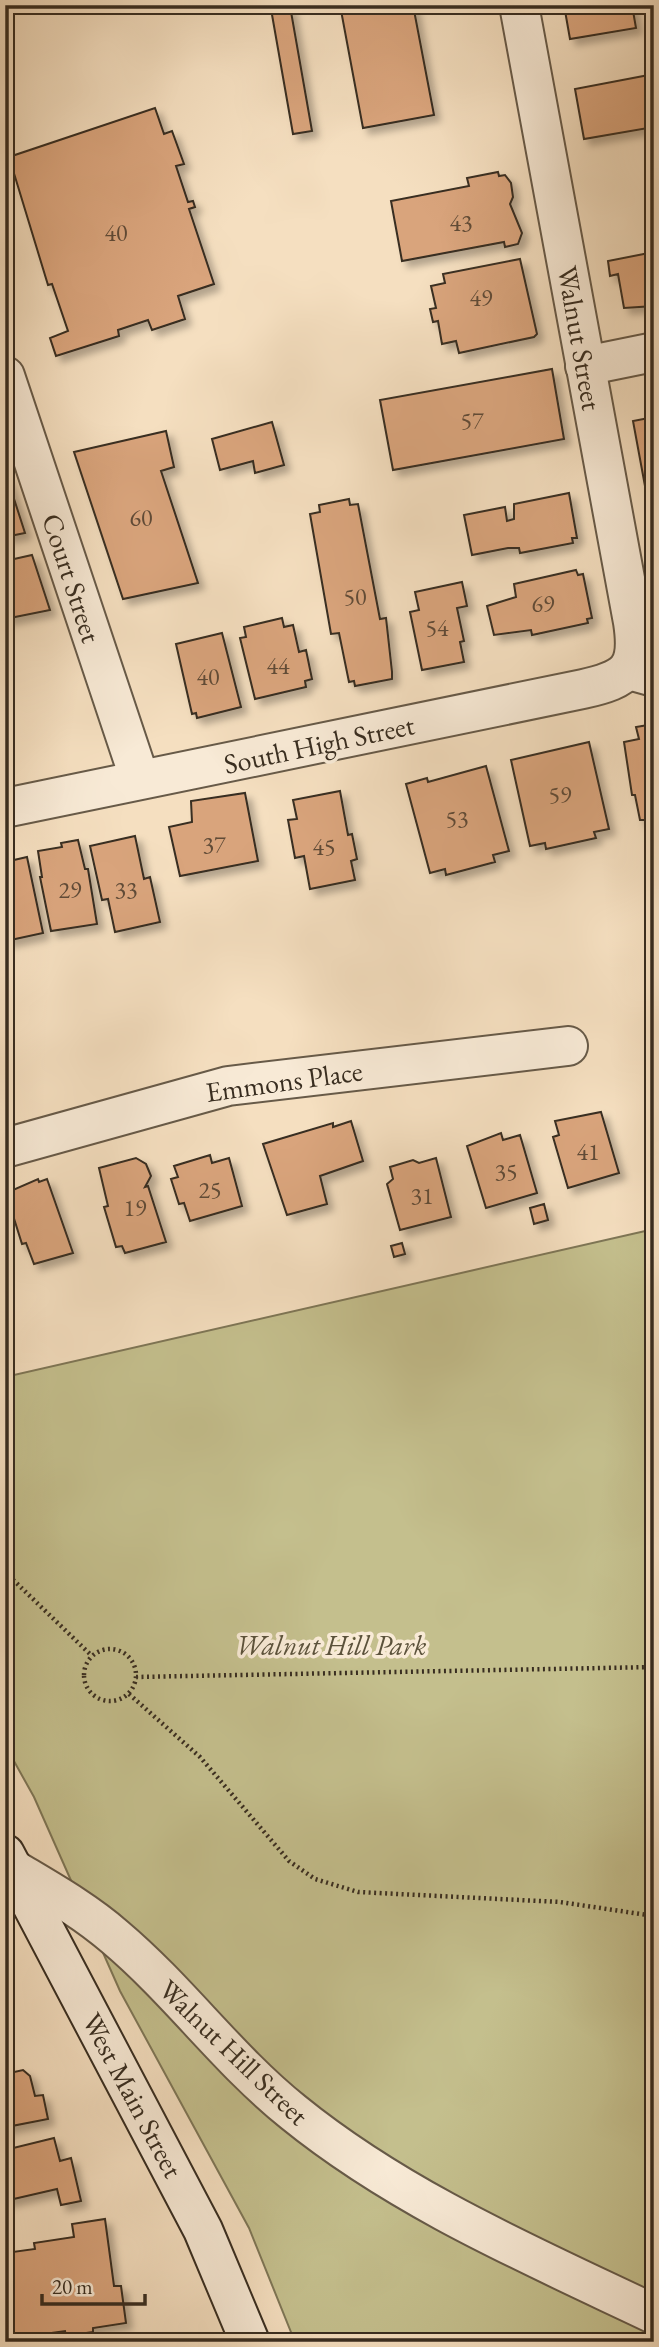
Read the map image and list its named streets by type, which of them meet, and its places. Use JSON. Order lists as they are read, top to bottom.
{
  "streets": {
    "street": [
      "Walnut Street",
      "Court Street",
      "South High Street",
      "Emmons Place",
      "Walnut Hill Street",
      "West Main Street"
    ]
  },
  "crossings": [
    ["Walnut Street", "South High Street"],
    ["Court Street", "South High Street"],
    ["Walnut Hill Street", "West Main Street"]
  ],
  "parks": ["Walnut Hill Park"],
  "house_numbers": [
    "43",
    "40",
    "49",
    "57",
    "60",
    "50",
    "69",
    "54",
    "44",
    "40",
    "59",
    "53",
    "37",
    "45",
    "29",
    "33",
    "41",
    "35",
    "25",
    "31",
    "19"
  ],
  "scale_bar": "20 m"
}
